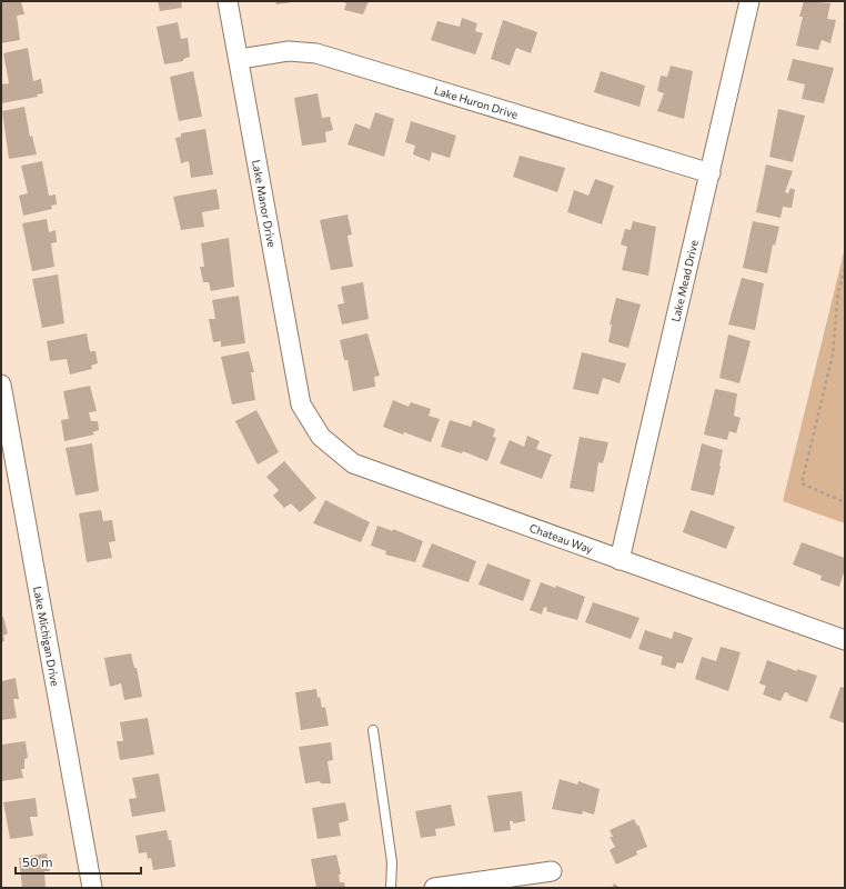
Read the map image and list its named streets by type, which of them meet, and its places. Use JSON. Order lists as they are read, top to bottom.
{
  "streets": {
    "street": [
      "Lake Huron Drive",
      "Lake Manor Drive",
      "Lake Mead Drive",
      "Chateau Way",
      "Lake Michigan Drive"
    ]
  },
  "crossings": [
    ["Lake Huron Drive", "Lake Manor Drive"],
    ["Lake Huron Drive", "Lake Mead Drive"],
    ["Lake Manor Drive", "Chateau Way"],
    ["Lake Mead Drive", "Chateau Way"]
  ],
  "scale_bar": "50 m"
}
